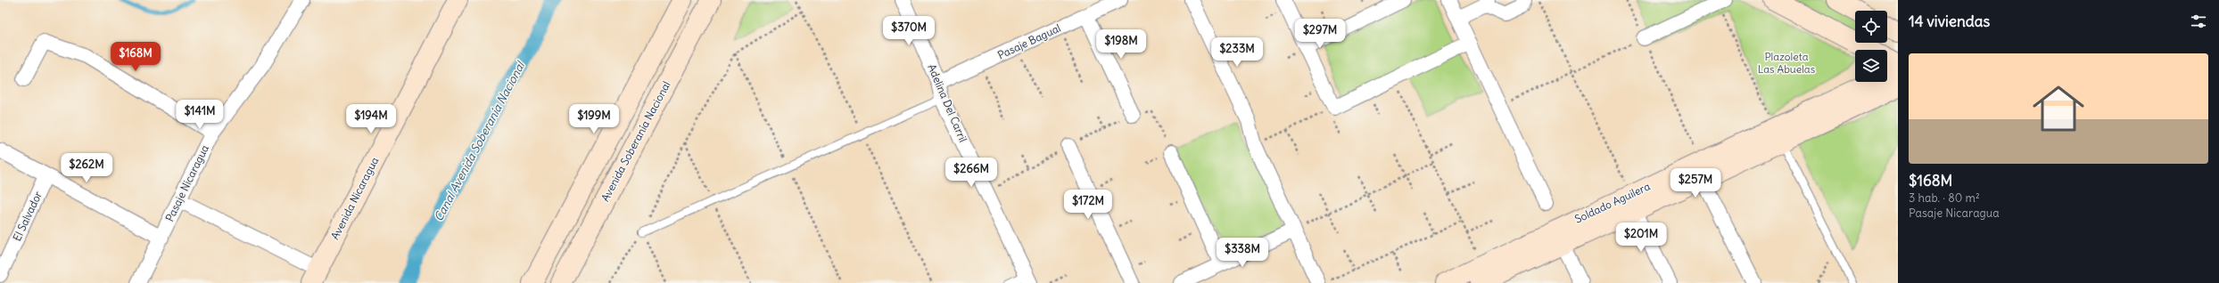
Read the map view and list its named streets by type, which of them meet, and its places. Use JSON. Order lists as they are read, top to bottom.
{
  "streets": {
    "street": [
      "Pasaje Bagual",
      "Adelina Del Carril",
      "Avenida Soberanía Nacional",
      "Pasaje Nicaragua",
      "Avenida Nicaragua",
      "Soldado Aguilera",
      "El Salvador"
    ]
  },
  "crossings": [
    ["Pasaje Bagual", "Adelina Del Carril"]
  ],
  "water": ["Canal Avenida Soberanía Nacional"],
  "parks": ["Plazoleta Las Abuelas"],
  "page": {
    "heading": "14 viviendas",
    "price": [
      "$370M",
      "$297M",
      "$198M",
      "$233M",
      "$168M",
      "$141M",
      "$194M",
      "$199M",
      "$262M",
      "$266M",
      "$257M",
      "$172M",
      "$201M",
      "$338M"
    ],
    "list": [
      {
        "name": "$168M",
        "note": "3 hab. · 80 m² · Pasaje Nicaragua"
      }
    ]
  }
}
